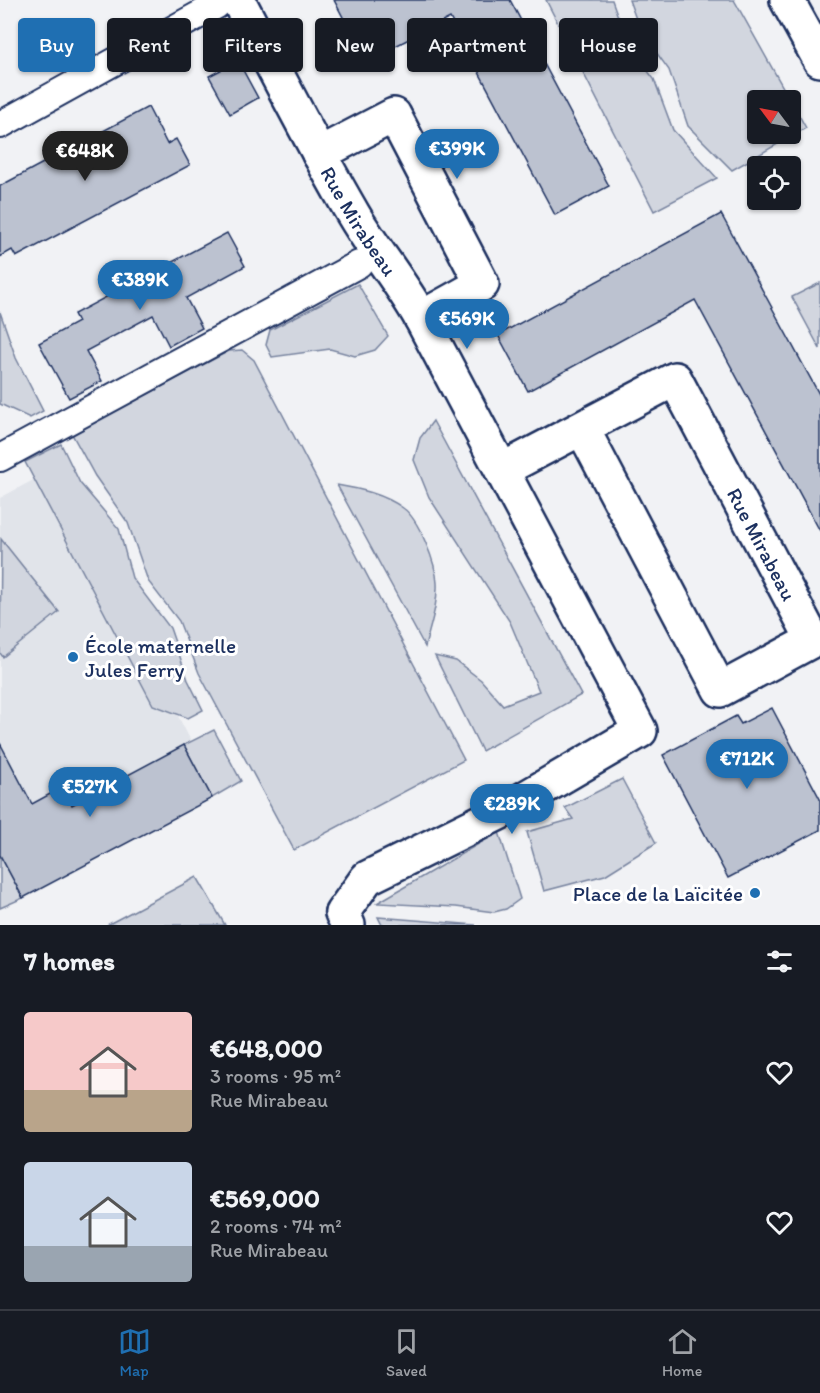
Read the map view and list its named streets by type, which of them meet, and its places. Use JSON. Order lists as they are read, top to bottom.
{
  "streets": {
    "street": ["Rue Mirabeau"]
  },
  "places": ["École maternelle Jules Ferry", "Place de la Laïcitée"],
  "north": "top left",
  "page": {
    "chip": [
      "Buy",
      "Rent",
      "Filters",
      "New",
      "Apartment",
      "House"
    ],
    "price": [
      "€399K",
      "€648K",
      "€389K",
      "€569K",
      "€712K",
      "€527K",
      "€289K"
    ],
    "heading": "7 homes",
    "list": [
      {
        "name": "€648,000",
        "note": "3 rooms · 95 m² · Rue Mirabeau"
      },
      {
        "name": "€569,000",
        "note": "2 rooms · 74 m² · Rue Mirabeau"
      }
    ],
    "tabs": ["Map", "Saved", "Home"]
  }
}
